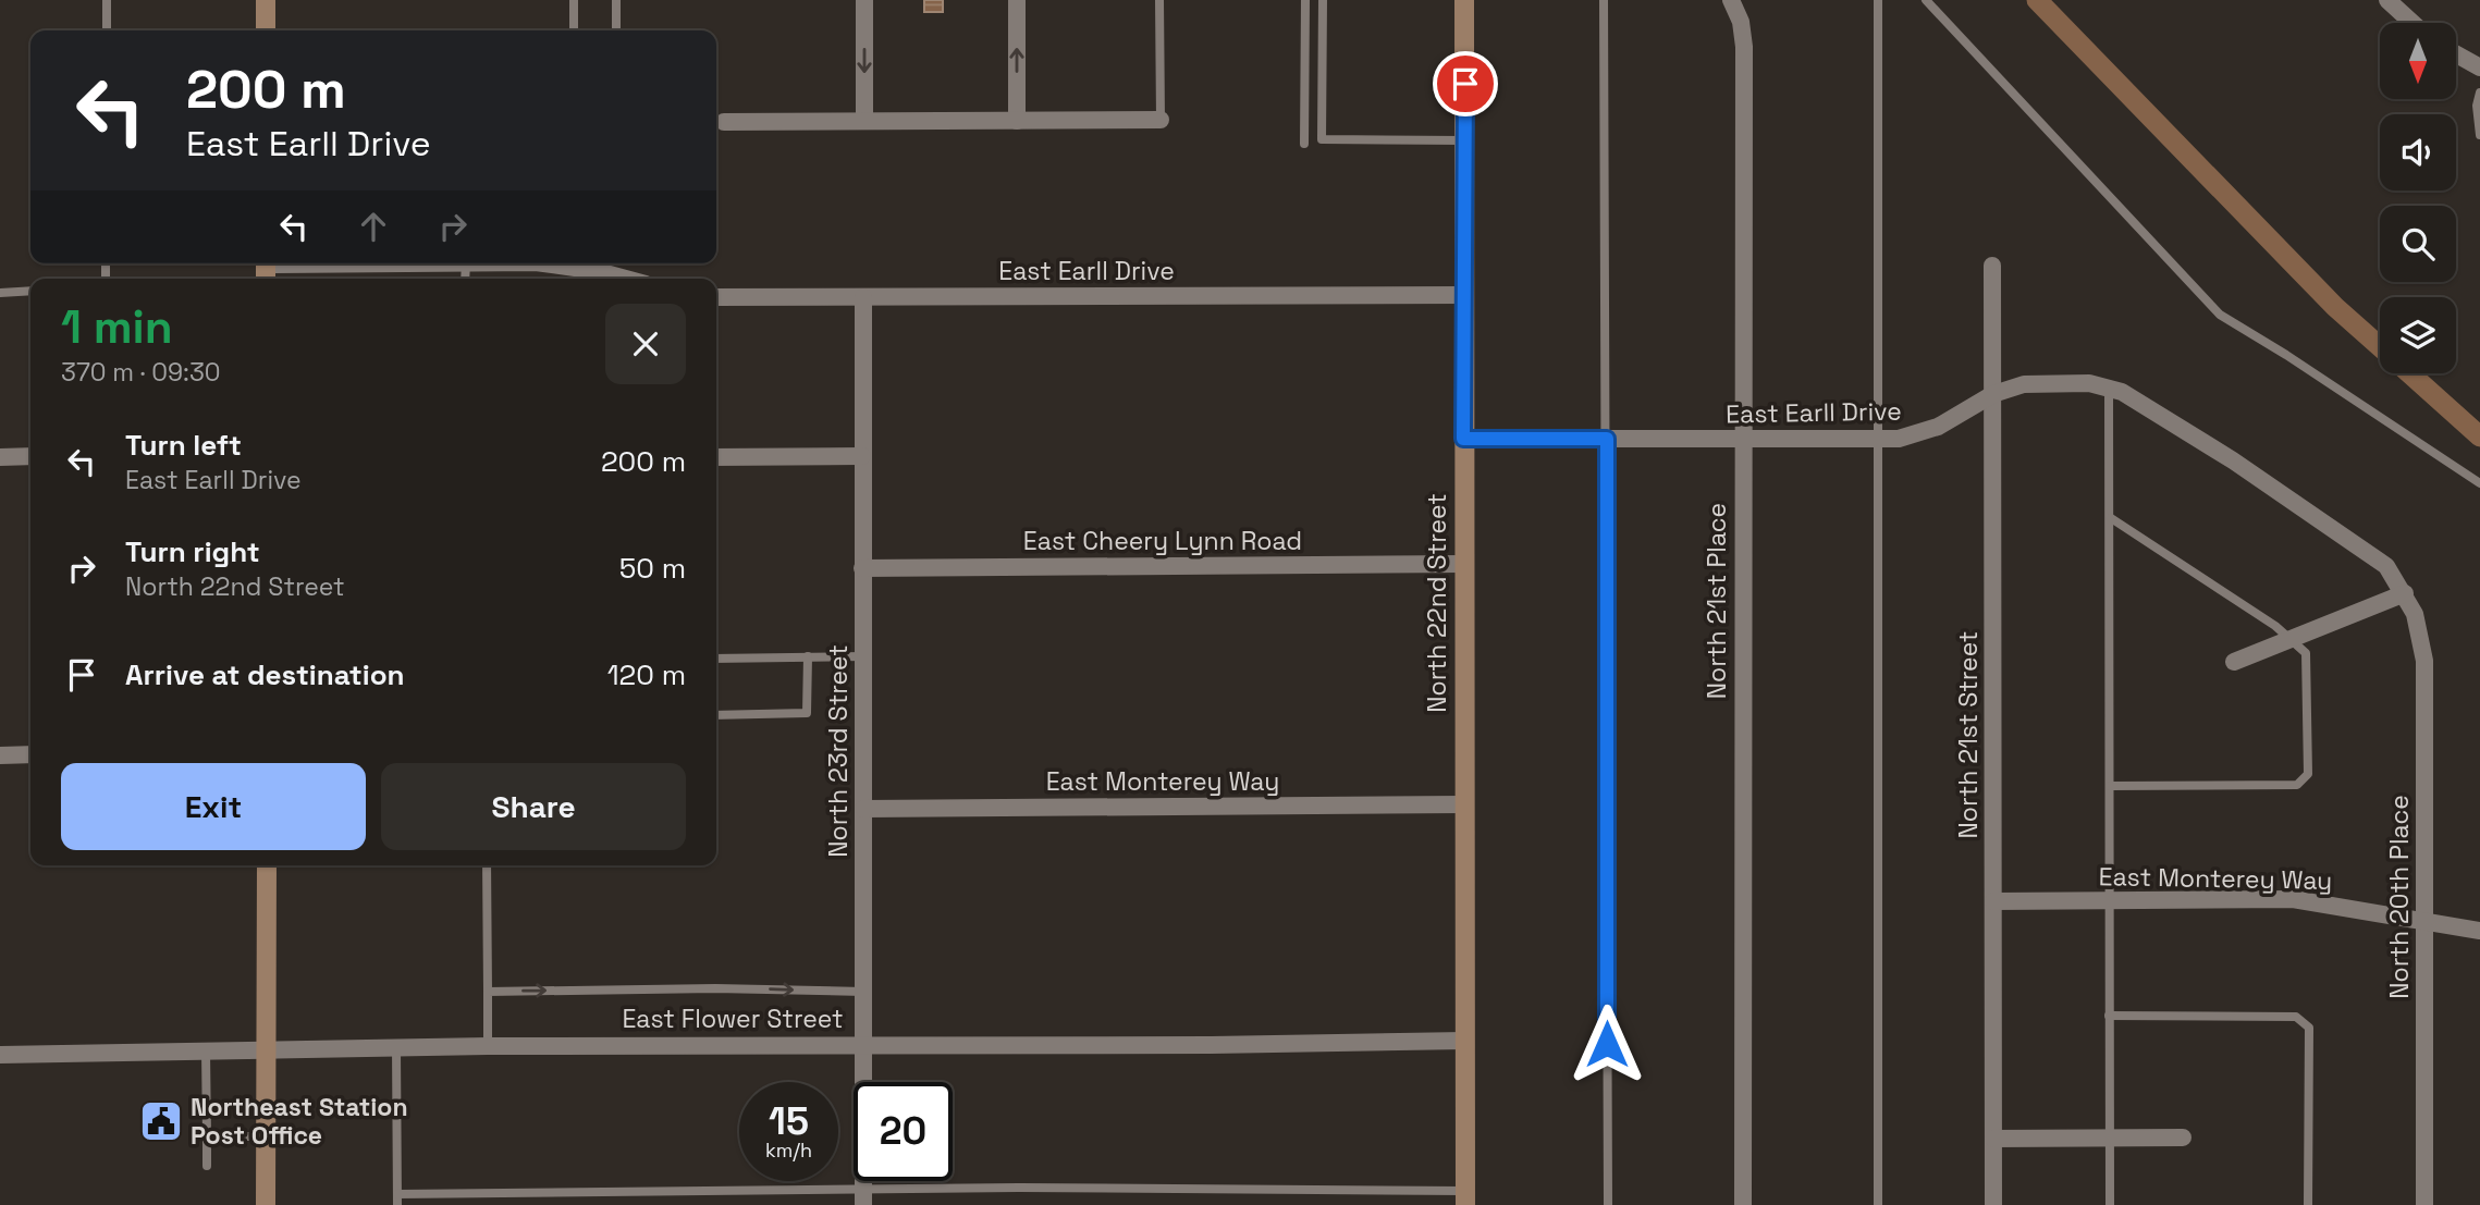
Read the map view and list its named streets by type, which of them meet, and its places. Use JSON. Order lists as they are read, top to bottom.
{
  "streets": {
    "street": [
      "East Earll Drive",
      "East Cheery Lynn Road",
      "North 21st Place",
      "North 22nd Street",
      "North 21st Street",
      "North 23rd Street",
      "East Monterey Way",
      "North 20th Place",
      "East Flower Street"
    ]
  },
  "crossings": [
    ["East Earll Drive", "North 21st Place"],
    ["East Earll Drive", "North 22nd Street"],
    ["East Earll Drive", "North 21st Street"],
    ["East Earll Drive", "North 23rd Street"],
    ["East Earll Drive", "North 20th Place"],
    ["East Cheery Lynn Road", "North 22nd Street"],
    ["East Cheery Lynn Road", "North 23rd Street"],
    ["North 22nd Street", "East Monterey Way"],
    ["North 22nd Street", "East Flower Street"],
    ["North 21st Street", "East Monterey Way"],
    ["North 23rd Street", "East Monterey Way"],
    ["North 23rd Street", "East Flower Street"],
    ["East Monterey Way", "North 20th Place"]
  ],
  "places": {
    "public building": ["Northeast Station Post Office"]
  },
  "north": "bottom",
  "page": {
    "turn": ["200 m", "East Earll Drive"],
    "heading": ["1 min", "370 m · 09:30"],
    "list": [
      {
        "name": "Turn left",
        "note": "East Earll Drive",
        "value": "200 m"
      },
      {
        "name": "Turn right",
        "note": "North 22nd Street",
        "value": "50 m"
      },
      {
        "name": "Arrive at destination",
        "value": "120 m"
      }
    ],
    "buttons": ["Exit", "Share"],
    "speed": "15 km/h",
    "limit": "20"
  }
}
